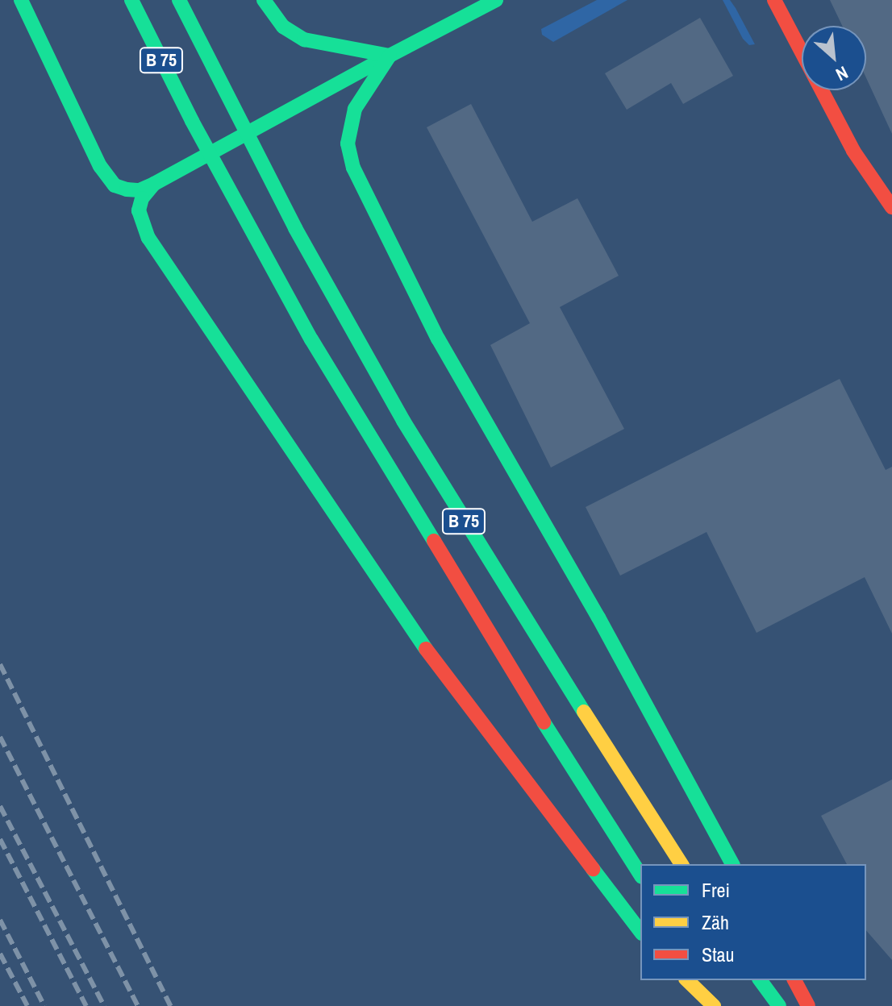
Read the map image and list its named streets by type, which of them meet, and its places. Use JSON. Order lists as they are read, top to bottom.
{
  "streets": {
    "main road": ["B 75"]
  },
  "legend": ["Frei", "Zäh", "Stau"],
  "north": "bottom right"
}
